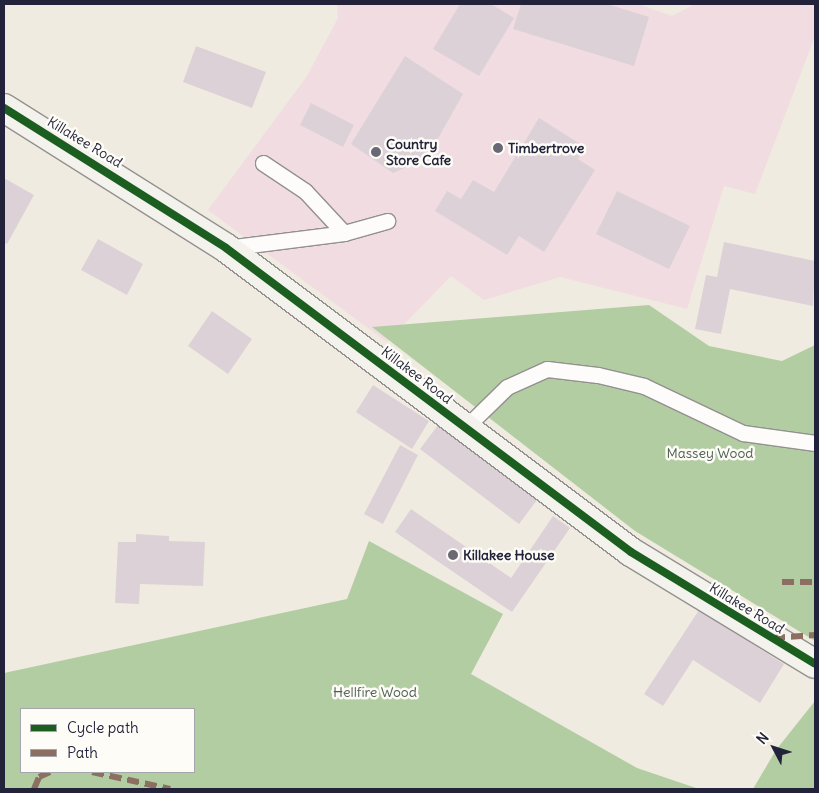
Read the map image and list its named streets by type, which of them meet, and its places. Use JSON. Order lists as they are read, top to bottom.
{
  "streets": {
    "main road": ["Killakee Road"]
  },
  "parks": ["Massey Wood", "Hellfire Wood"],
  "places": ["Timbertrove", "Country Store Cafe", "Killakee House"],
  "legend": ["Cycle path", "Path"],
  "north": "top left"
}
